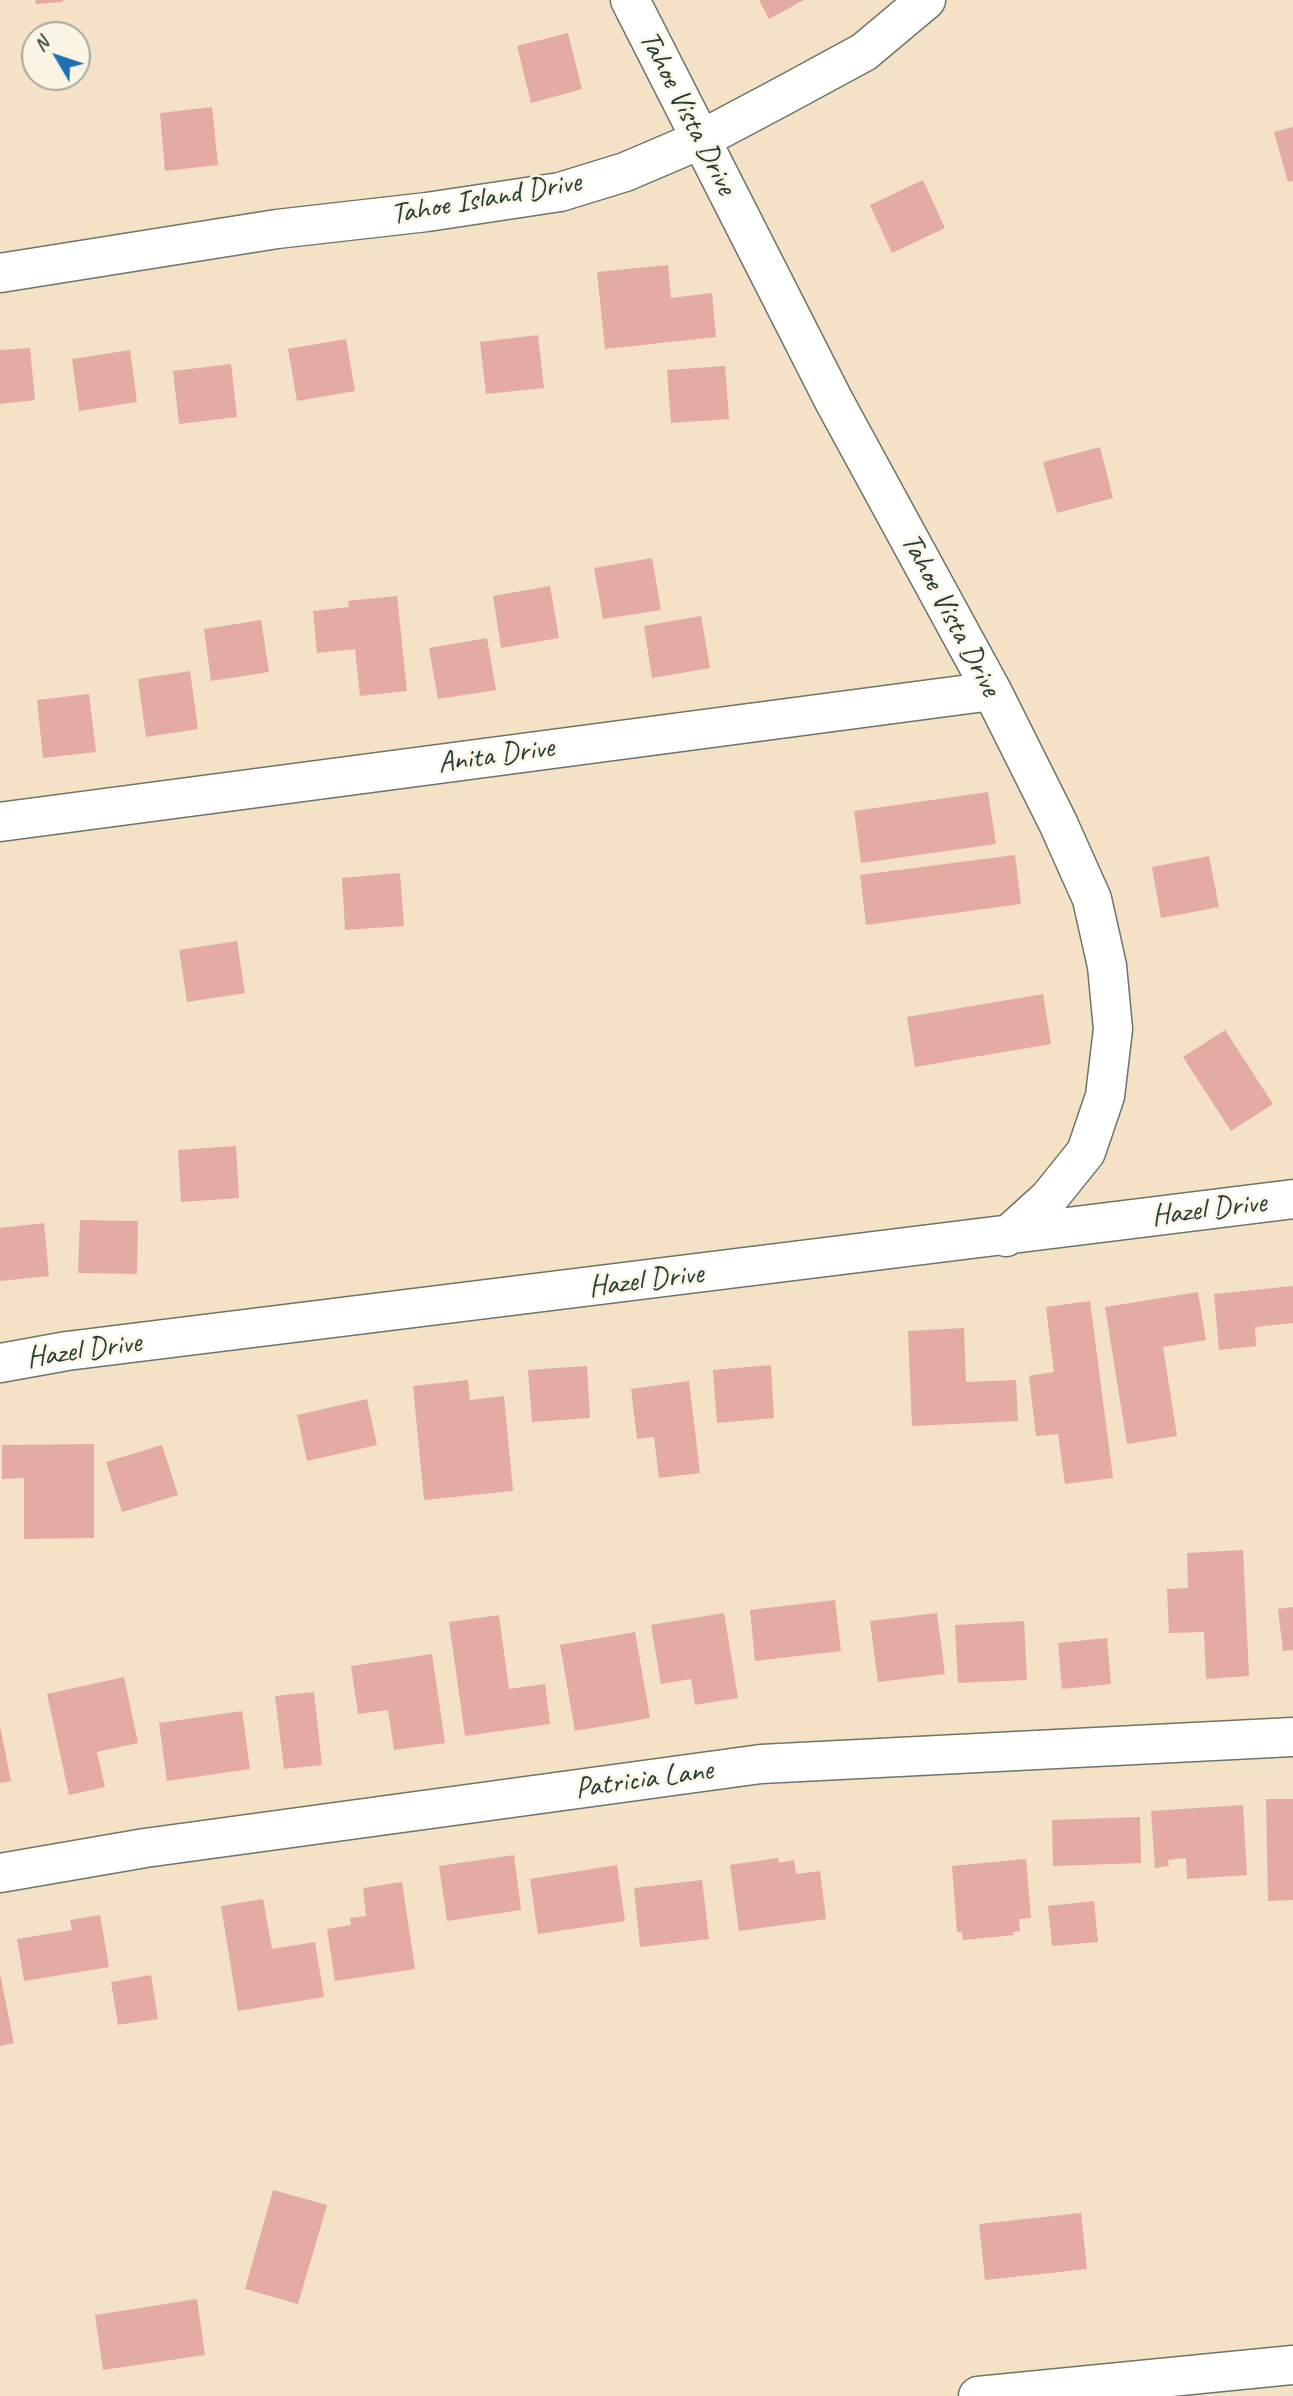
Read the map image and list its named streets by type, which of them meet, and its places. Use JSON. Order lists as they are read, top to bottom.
{
  "streets": {
    "street": [
      "Tahoe Vista Drive",
      "Tahoe Island Drive",
      "Anita Drive",
      "Hazel Drive",
      "Patricia Lane"
    ]
  },
  "crossings": [
    ["Tahoe Vista Drive", "Tahoe Island Drive"],
    ["Tahoe Vista Drive", "Anita Drive"],
    ["Tahoe Vista Drive", "Hazel Drive"]
  ],
  "north": "top left"
}
